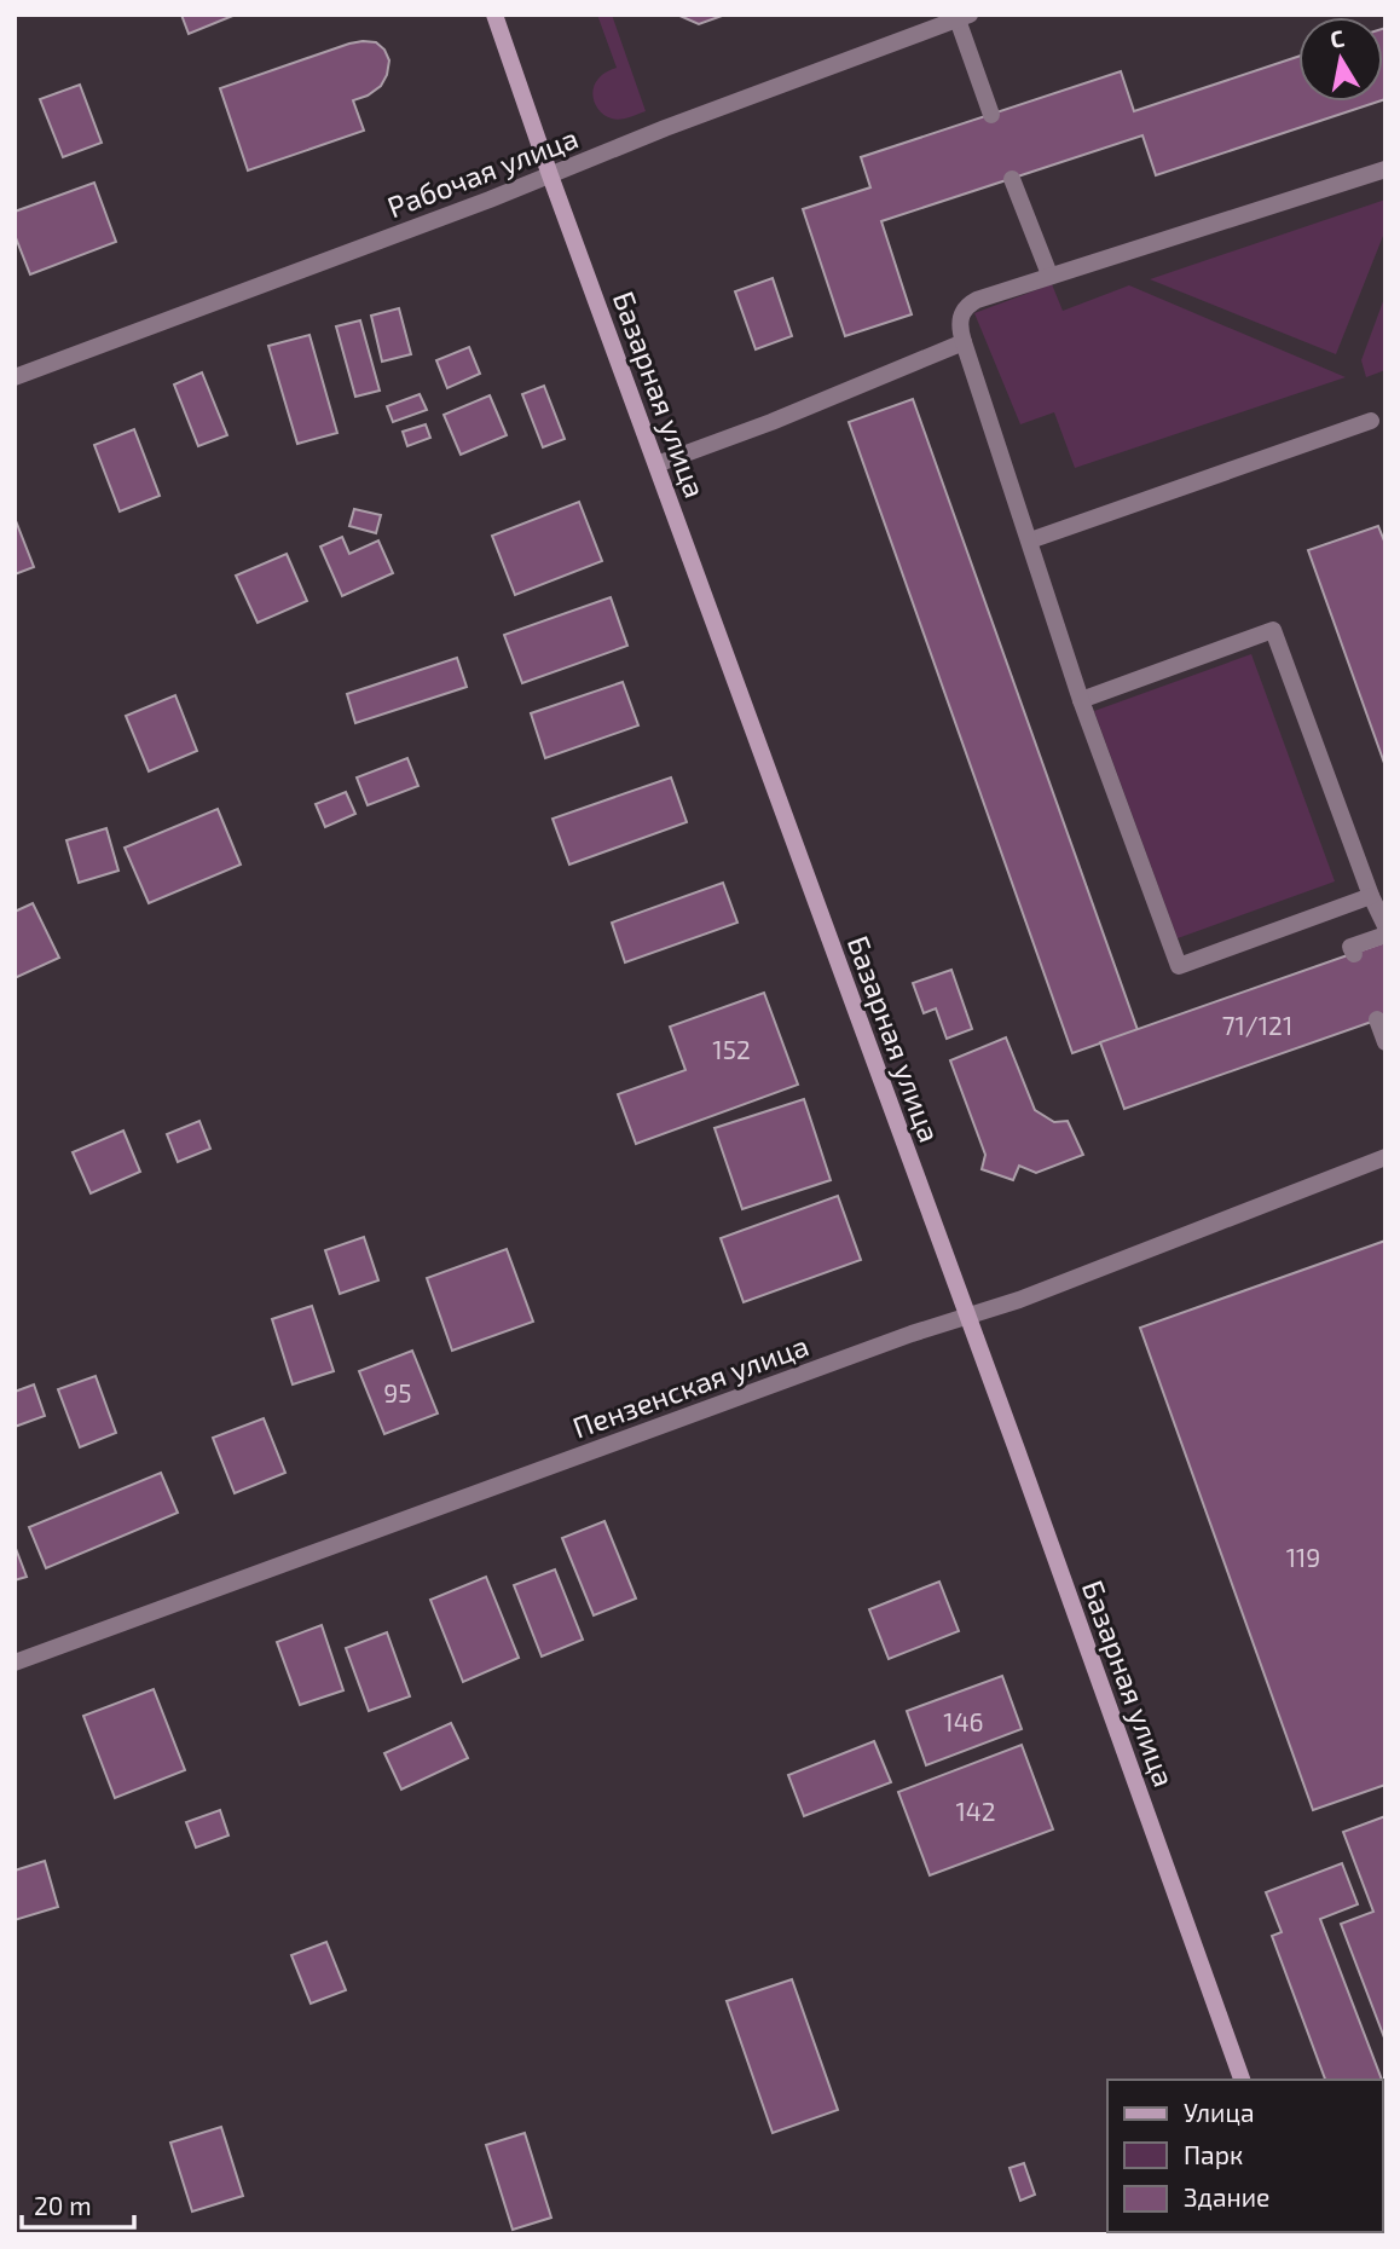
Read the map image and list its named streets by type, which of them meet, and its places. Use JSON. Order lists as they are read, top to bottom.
{
  "streets": {
    "main road": ["Базарная улица"],
    "street": ["Рабочая улица", "Пензенская улица"]
  },
  "crossings": [
    ["Рабочая улица", "Базарная улица"],
    ["Базарная улица", "Пензенская улица"]
  ],
  "house_numbers": [
    "71/121",
    "152",
    "95",
    "119",
    "146",
    "142"
  ],
  "legend": ["Улица", "Парк", "Здание"],
  "scale_bar": "20 m",
  "north": "top"
}
